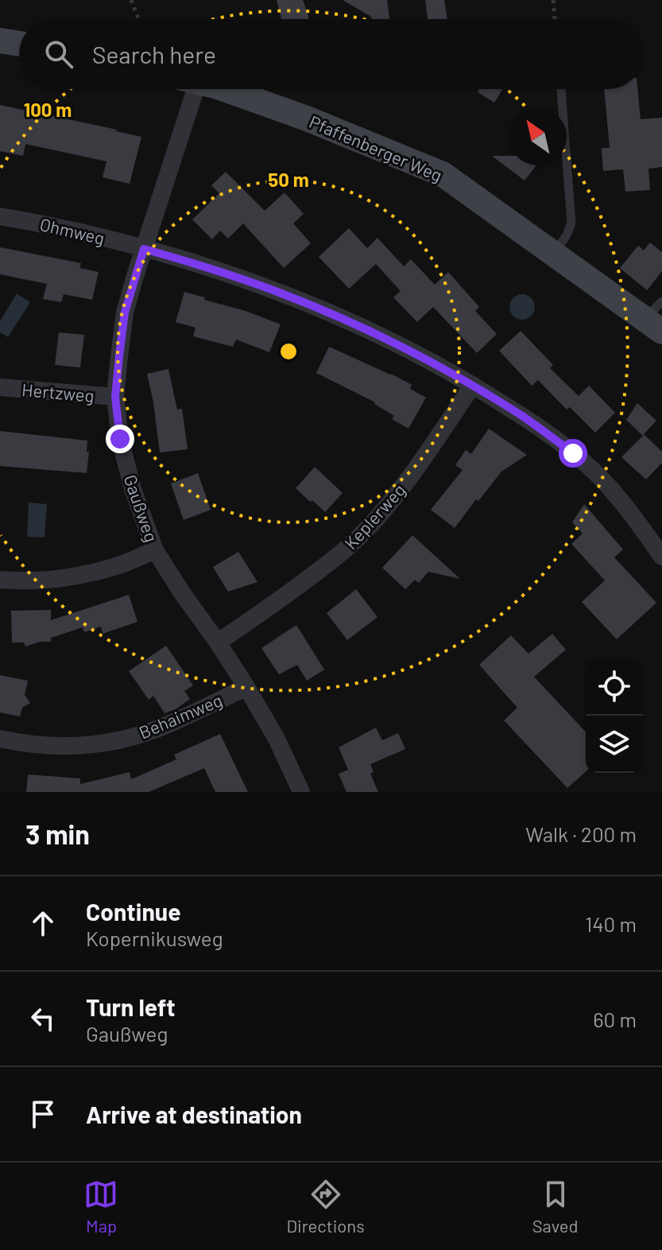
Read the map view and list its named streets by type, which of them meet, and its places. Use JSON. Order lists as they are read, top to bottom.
{
  "streets": {
    "main road": ["Pfaffenberger Weg"],
    "street": [
      "Ohmweg",
      "Hertzweg",
      "Gaußweg",
      "Keplerweg",
      "Behaimweg"
    ]
  },
  "crossings": [
    ["Ohmweg", "Gaußweg"],
    ["Ohmweg", "Keplerweg"],
    ["Hertzweg", "Gaußweg"],
    ["Gaußweg", "Keplerweg"],
    ["Gaußweg", "Behaimweg"]
  ],
  "north": "top left",
  "page": {
    "search": "Search here",
    "heading": ["3 min", "Walk · 200 m"],
    "list": [
      ["Continue", "Kopernikusweg", "140 m"],
      ["Turn left", "Gaußweg", "60 m"],
      "Arrive at destination"
    ],
    "nav": ["Map", "Directions", "Saved"]
  },
  "rings": ["100 m", "50 m"]
}
